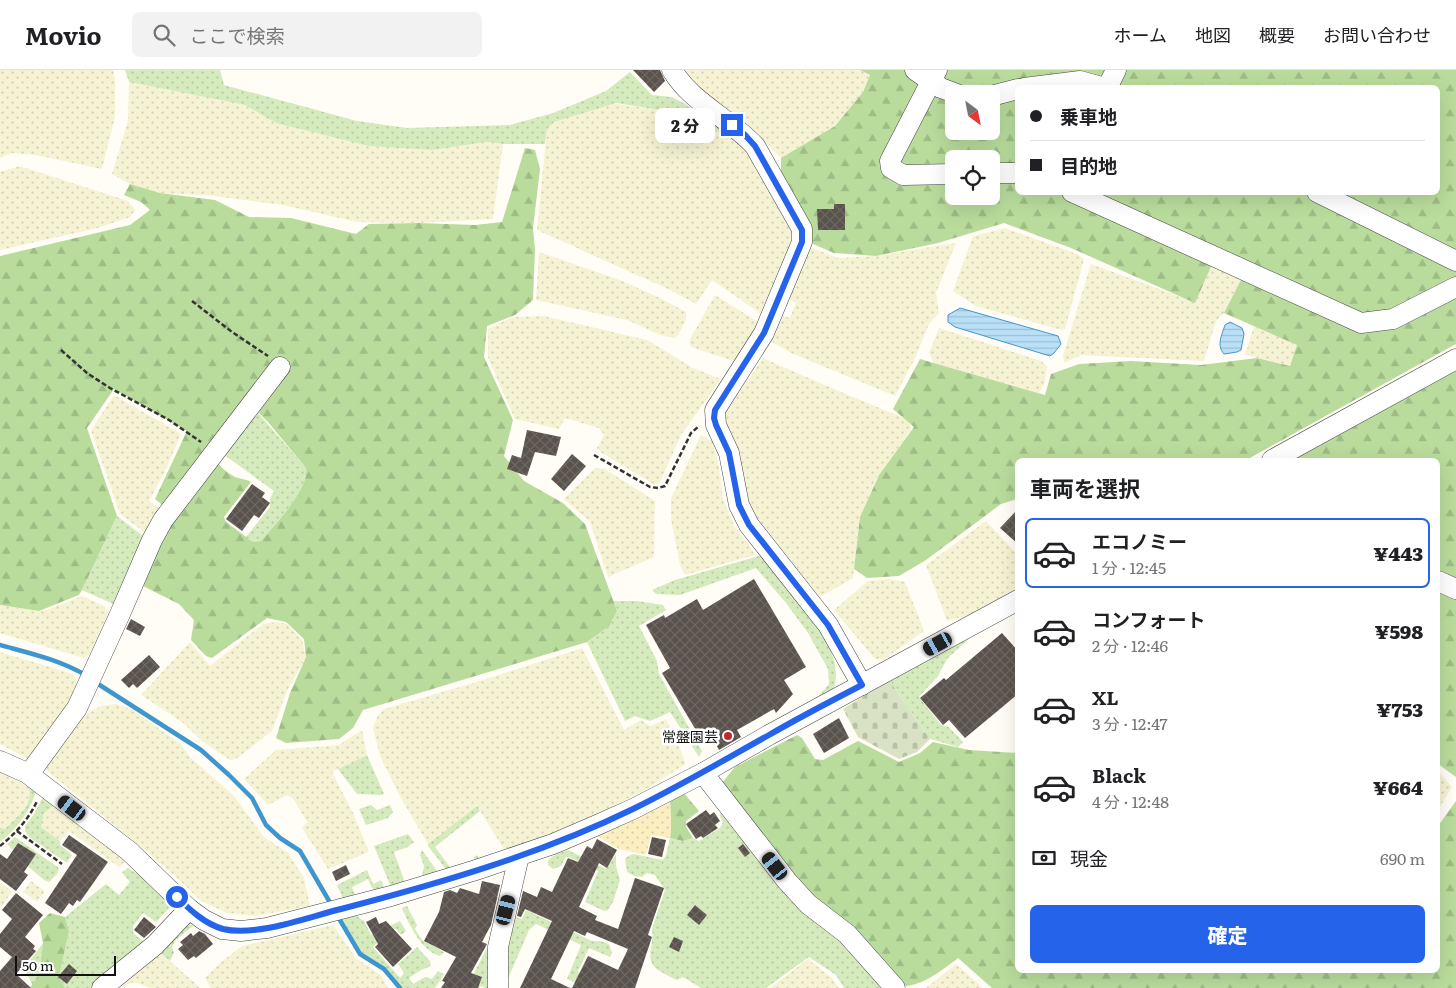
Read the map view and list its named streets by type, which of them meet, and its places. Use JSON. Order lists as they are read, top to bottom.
{
  "places": ["常盤園芸"],
  "scale_bar": "50 m",
  "north": "bottom right",
  "page": {
    "header": "Movio",
    "search": "ここで検索",
    "nav": [
      "ホーム",
      "地図",
      "概要",
      "お問い合わせ"
    ],
    "banner": ["乗車地", "目的地"],
    "bubble": "2 分",
    "heading": "車両を選択",
    "list": [
      {
        "name": "エコノミー",
        "note": "1 分 · 12:45",
        "value": "¥443"
      },
      {
        "name": "コンフォート",
        "note": "2 分 · 12:46",
        "value": "¥598"
      },
      {
        "name": "XL",
        "note": "3 分 · 12:47",
        "value": "¥753"
      },
      {
        "name": "Black",
        "note": "4 分 · 12:48",
        "value": "¥664"
      }
    ],
    "pay": ["現金", "690 m"],
    "buttons": "確定",
    "scale": "50 m"
  }
}
